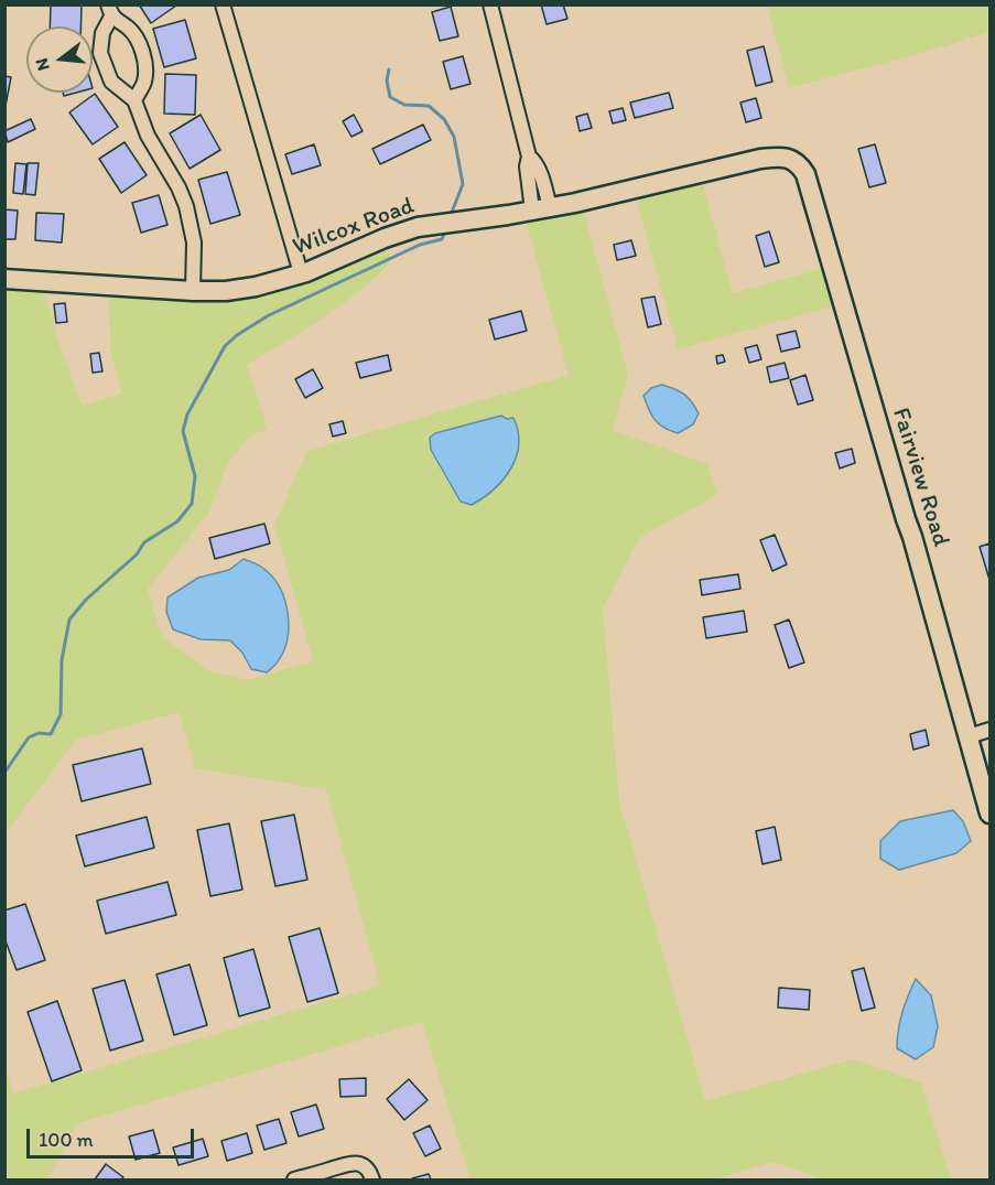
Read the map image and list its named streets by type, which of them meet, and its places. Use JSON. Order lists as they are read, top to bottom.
{
  "streets": {
    "street": ["Wilcox Road", "Fairview Road"]
  },
  "crossings": [
    ["Wilcox Road", "Fairview Road"]
  ],
  "scale_bar": "100 m",
  "north": "left"
}
